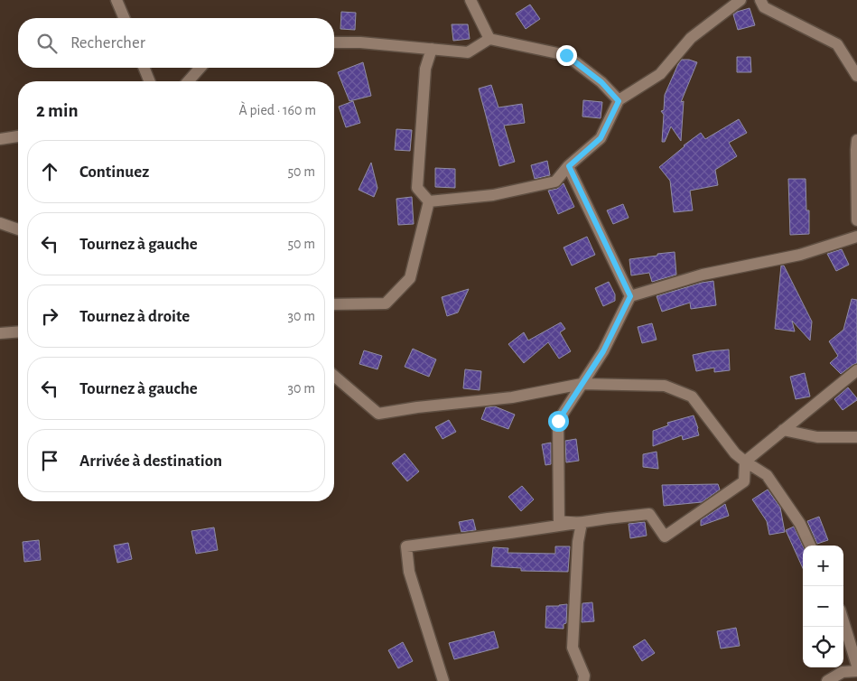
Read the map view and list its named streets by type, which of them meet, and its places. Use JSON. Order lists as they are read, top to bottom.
{
  "page": {
    "search": "Rechercher",
    "heading": ["2 min", "À pied · 160 m"],
    "list": [
      ["Continuez", "50 m"],
      ["Tournez à gauche", "50 m"],
      ["Tournez à droite", "30 m"],
      ["Tournez à gauche", "30 m"],
      "Arrivée à destination"
    ],
    "map_buttons": ["+", "−"]
  }
}
